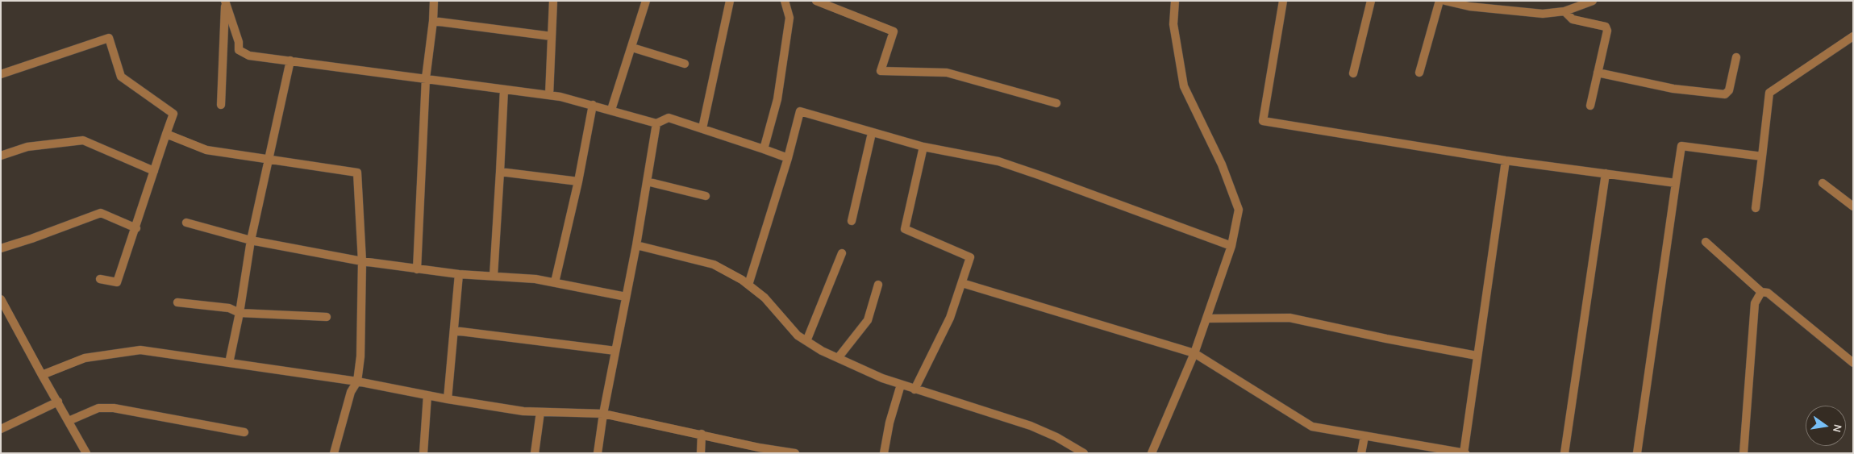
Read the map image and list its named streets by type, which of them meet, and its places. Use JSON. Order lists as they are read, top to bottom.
{
  "north": "right"
}
